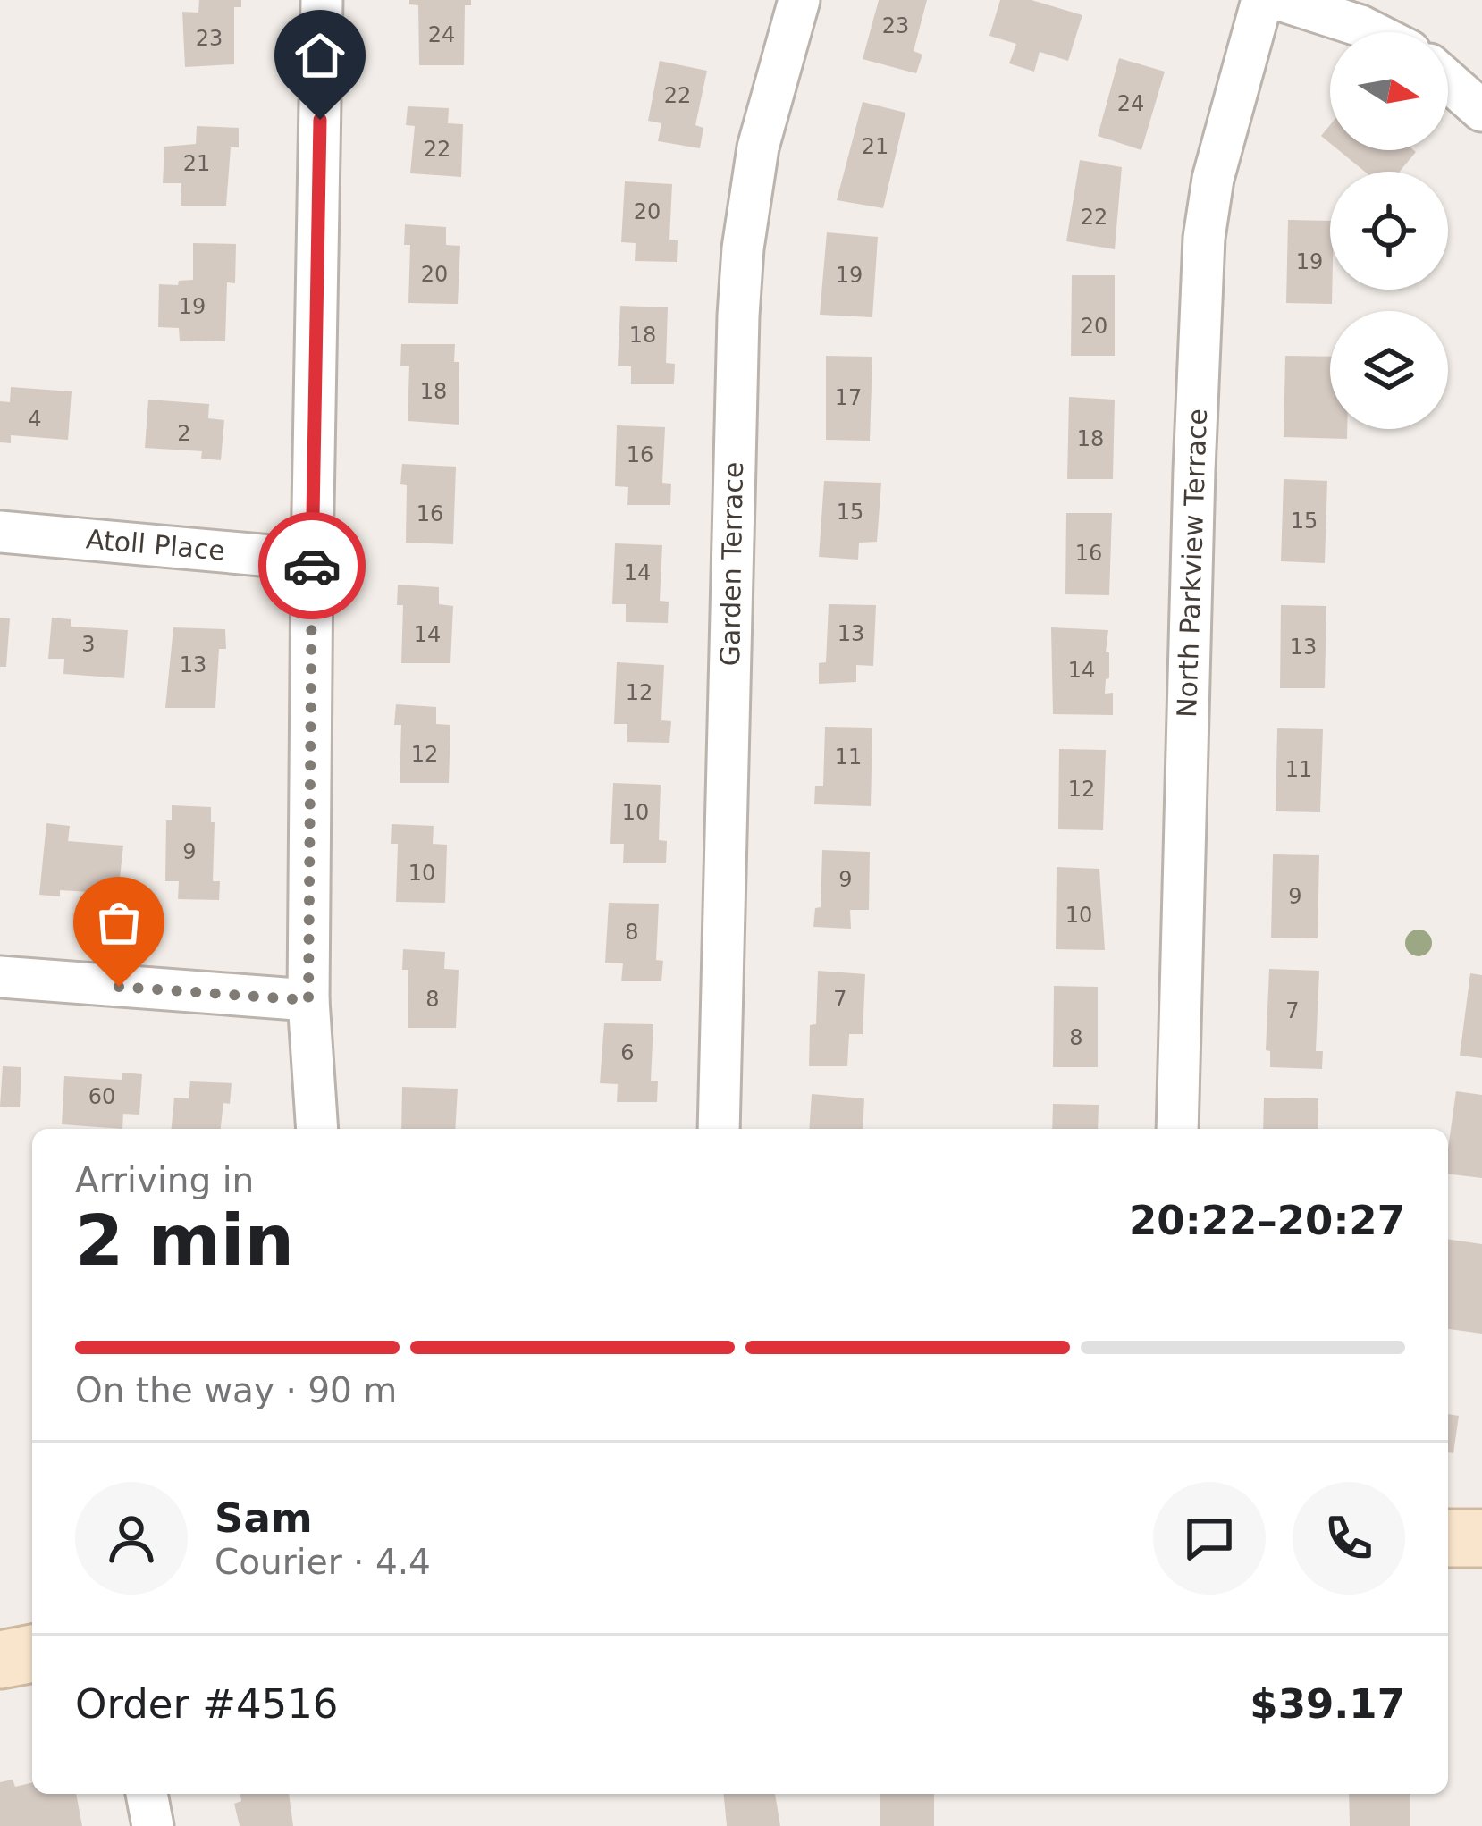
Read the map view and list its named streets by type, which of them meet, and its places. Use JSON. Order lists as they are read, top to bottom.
{
  "streets": {
    "street": ["Atoll Place", "North Parkview Terrace", "Garden Terrace"]
  },
  "house_numbers": [
    "23",
    "24",
    "23",
    "22",
    "24",
    "21",
    "22",
    "21",
    "20",
    "22",
    "19",
    "20",
    "19",
    "19",
    "20",
    "18",
    "18",
    "17",
    "4",
    "2",
    "18",
    "16",
    "15",
    "16",
    "15",
    "16",
    "14",
    "13",
    "14",
    "3",
    "13",
    "13",
    "14",
    "12",
    "12",
    "11",
    "11",
    "12",
    "10",
    "9",
    "10",
    "9",
    "9",
    "10",
    "8",
    "8",
    "7",
    "7",
    "8",
    "6",
    "60"
  ],
  "north": "right",
  "page": {
    "heading": ["2 min", "Arriving in", "20:22–20:27"],
    "panel": [
      "Sam",
      "Courier · 4.4",
      "Order #4516",
      "$39.17"
    ],
    "bar": "On the way · 90 m"
  }
}
